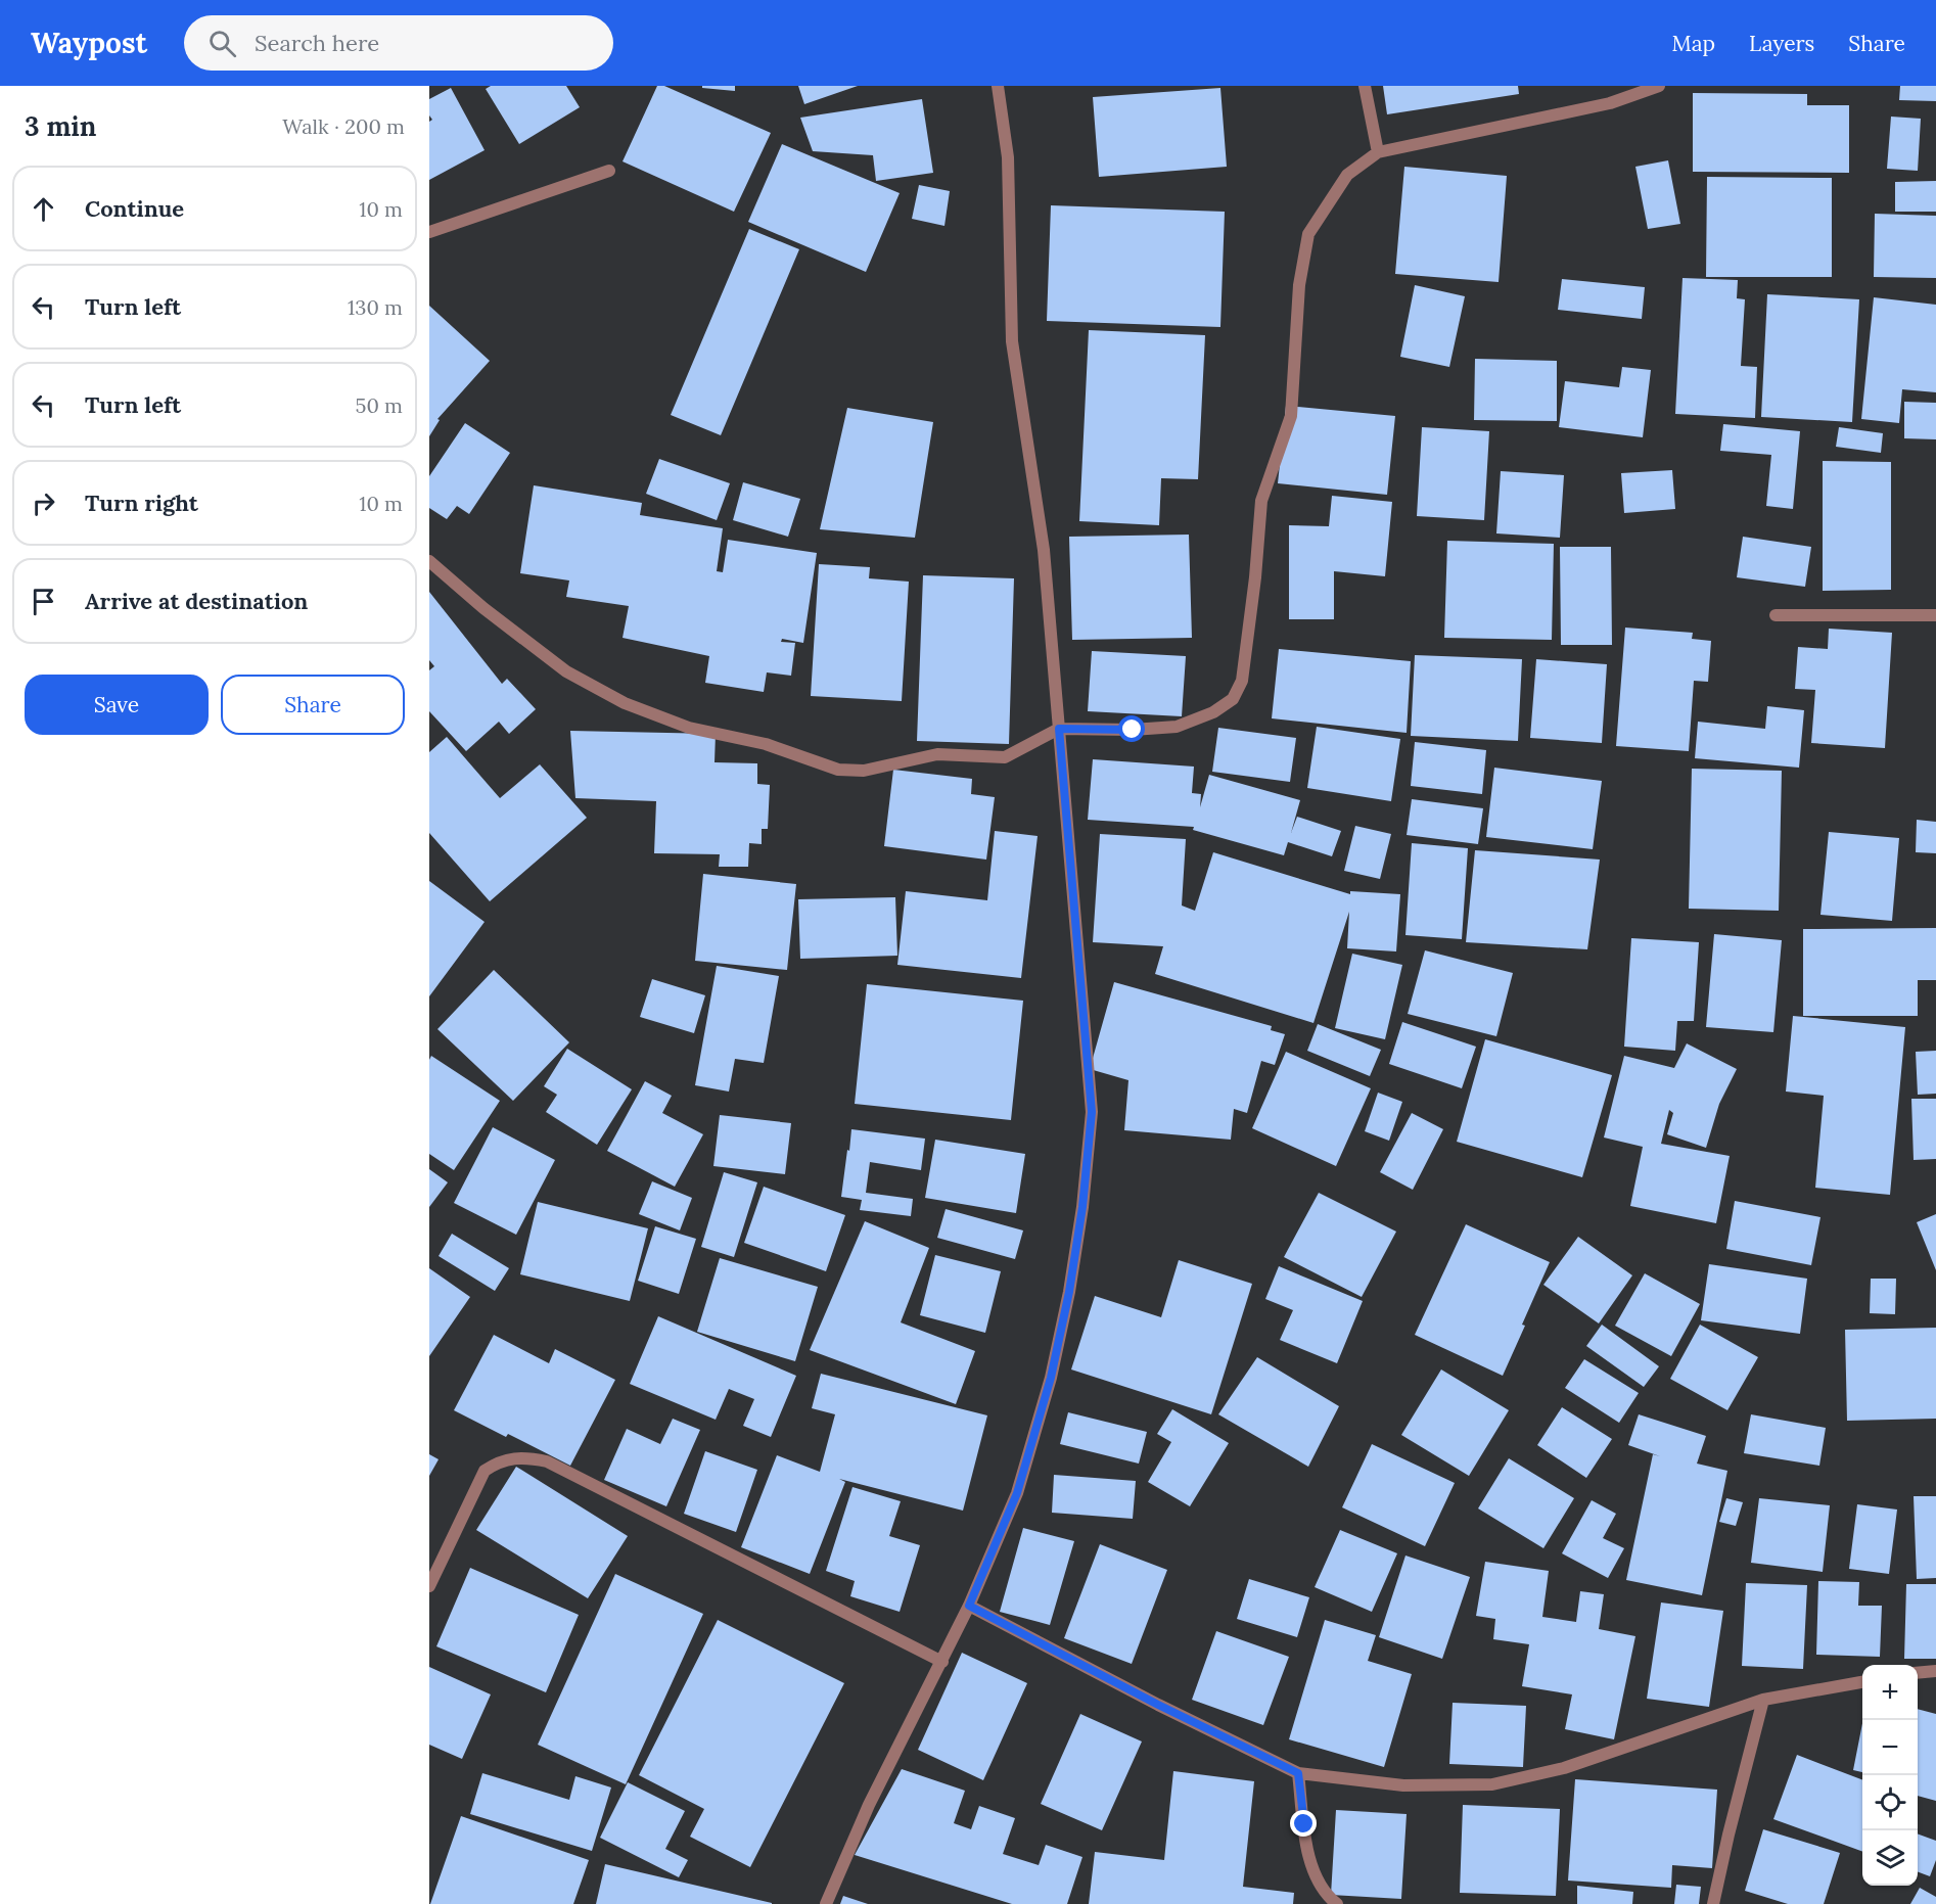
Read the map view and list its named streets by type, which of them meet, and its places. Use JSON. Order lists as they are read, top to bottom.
{
  "page": {
    "header": "Waypost",
    "search": "Search here",
    "nav": ["Map", "Layers", "Share"],
    "heading": ["3 min", "Walk · 200 m"],
    "list": [
      ["Continue", "10 m"],
      ["Turn left", "130 m"],
      ["Turn left", "50 m"],
      ["Turn right", "10 m"],
      "Arrive at destination"
    ],
    "buttons": ["Save", "Share"],
    "map_buttons": ["+", "−"]
  }
}
